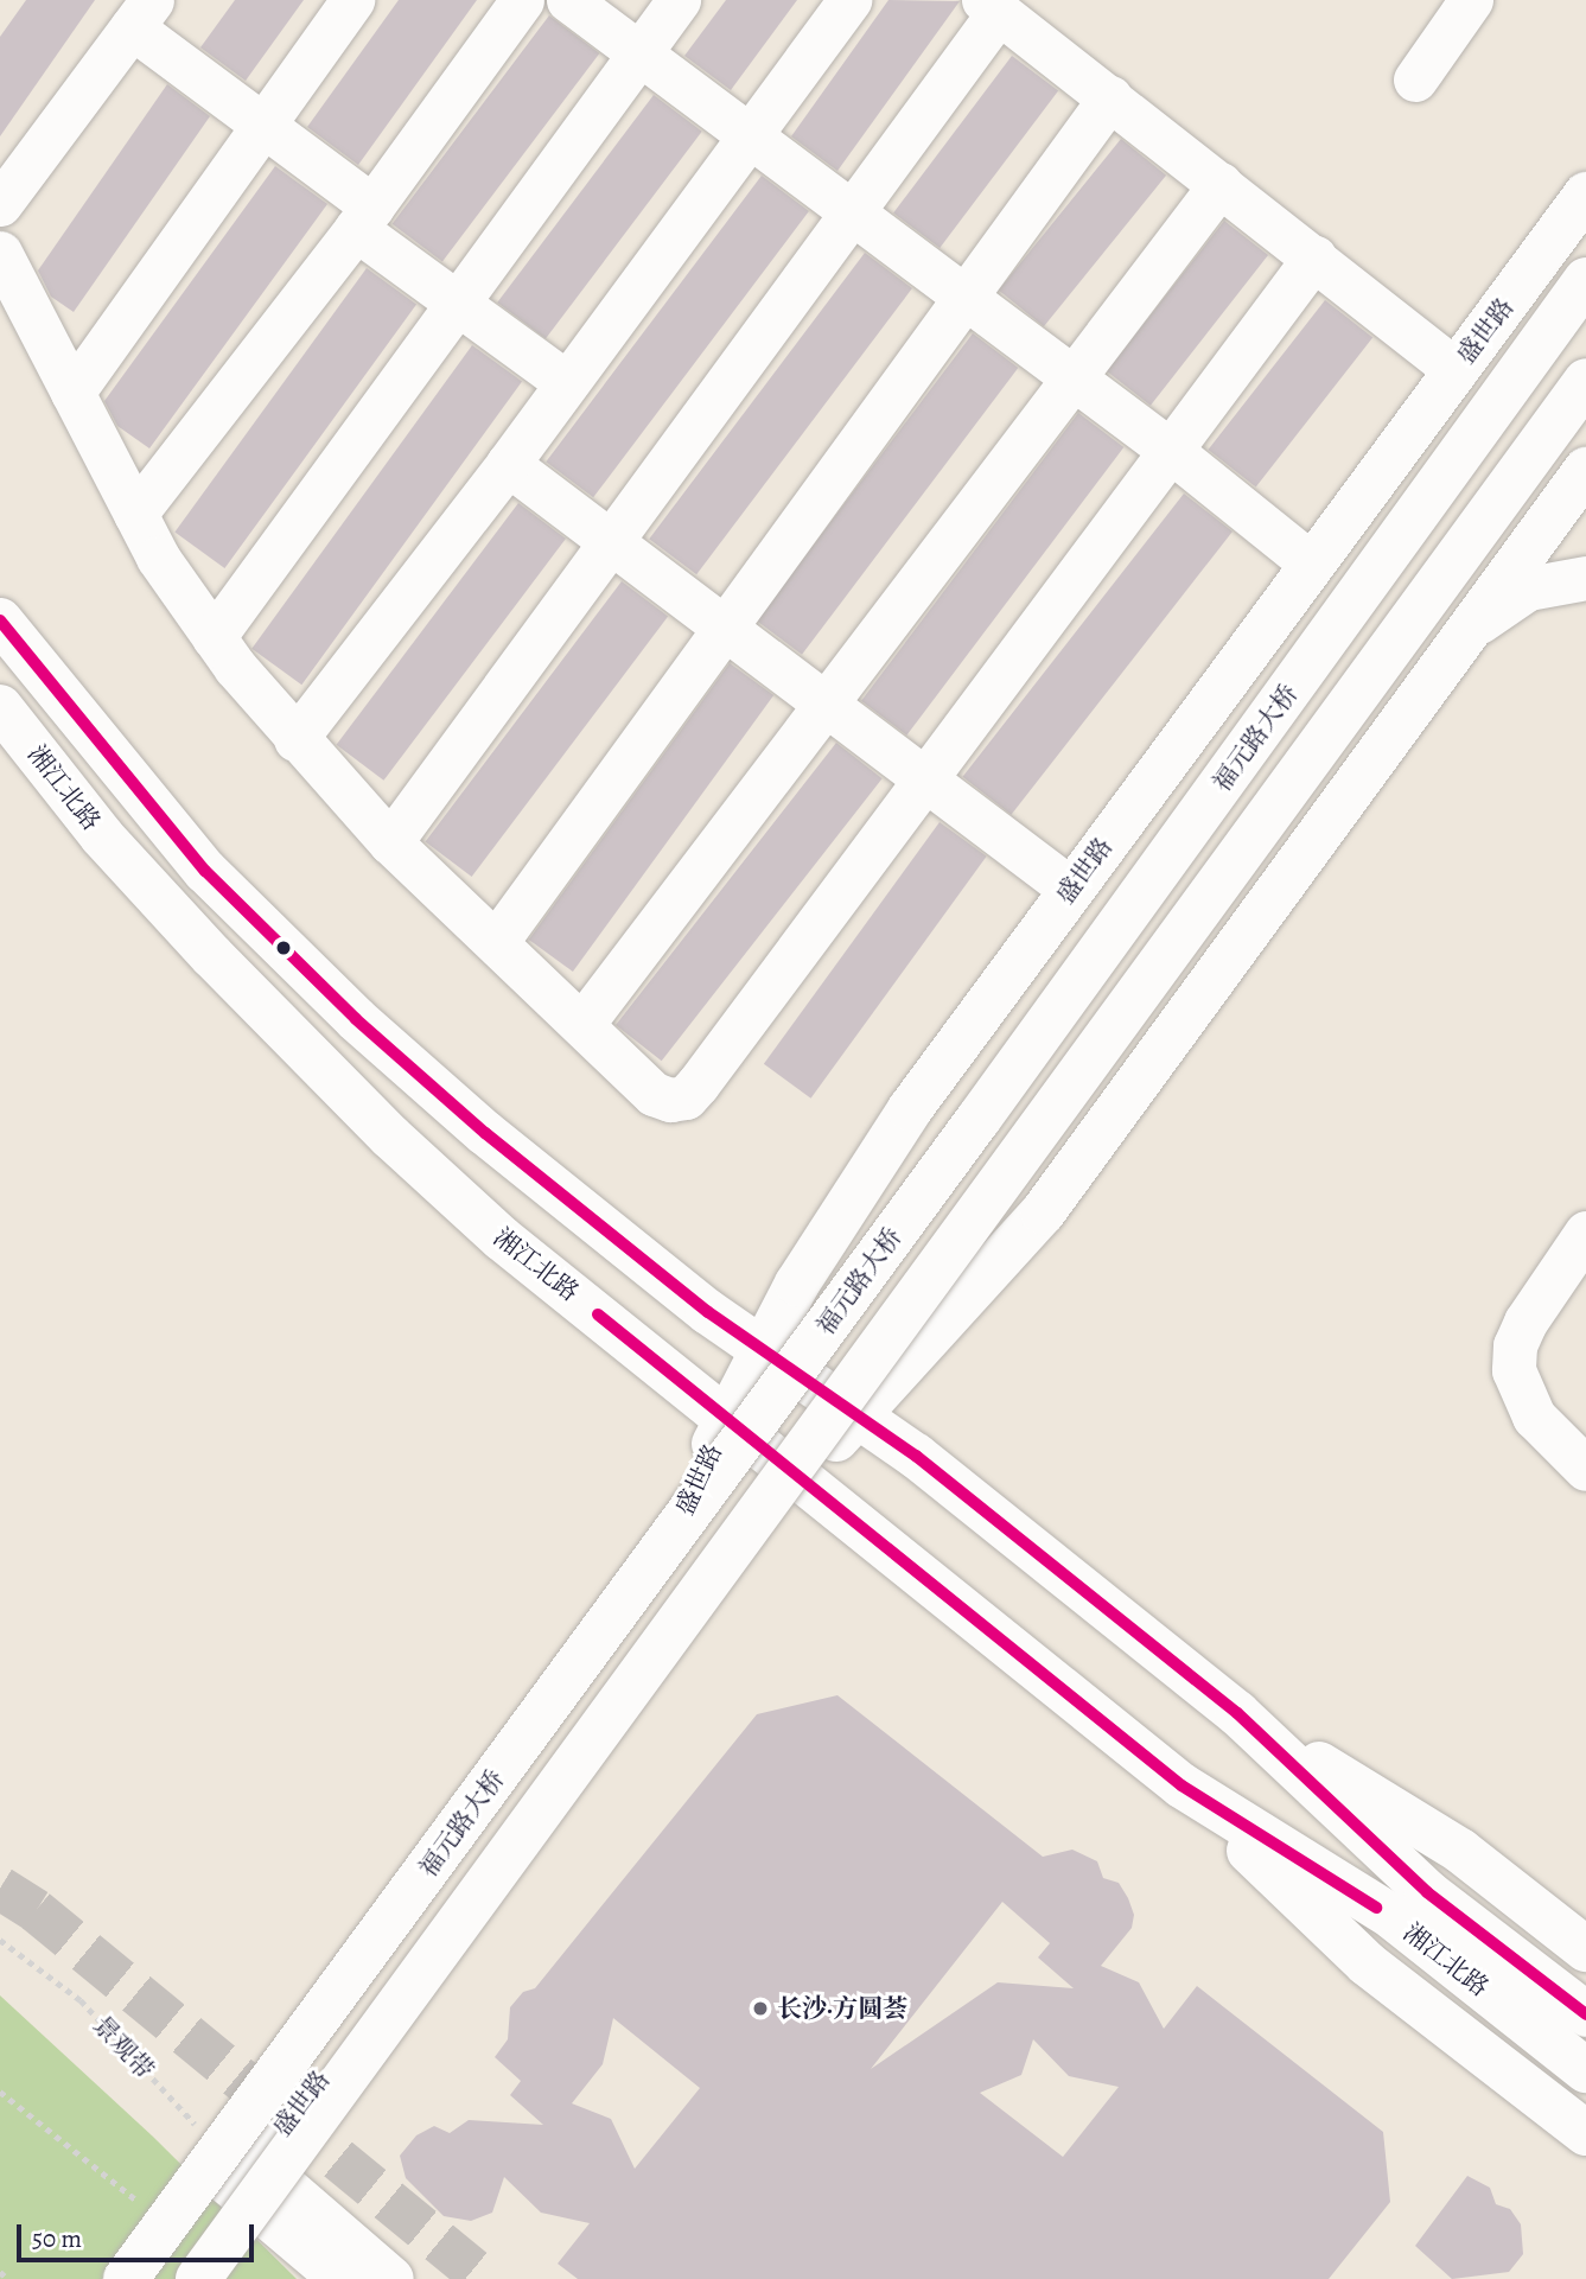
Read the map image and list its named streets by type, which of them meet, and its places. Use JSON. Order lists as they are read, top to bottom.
{
  "streets": {
    "main road": ["盛世路", "福元路大桥", "湘江北路"],
    "path": ["景观带"]
  },
  "crossings": [
    ["盛世路", "湘江北路"],
    ["盛世路", "景观带"]
  ],
  "places": ["长沙·方圆荟"],
  "scale_bar": "50 m"
}
